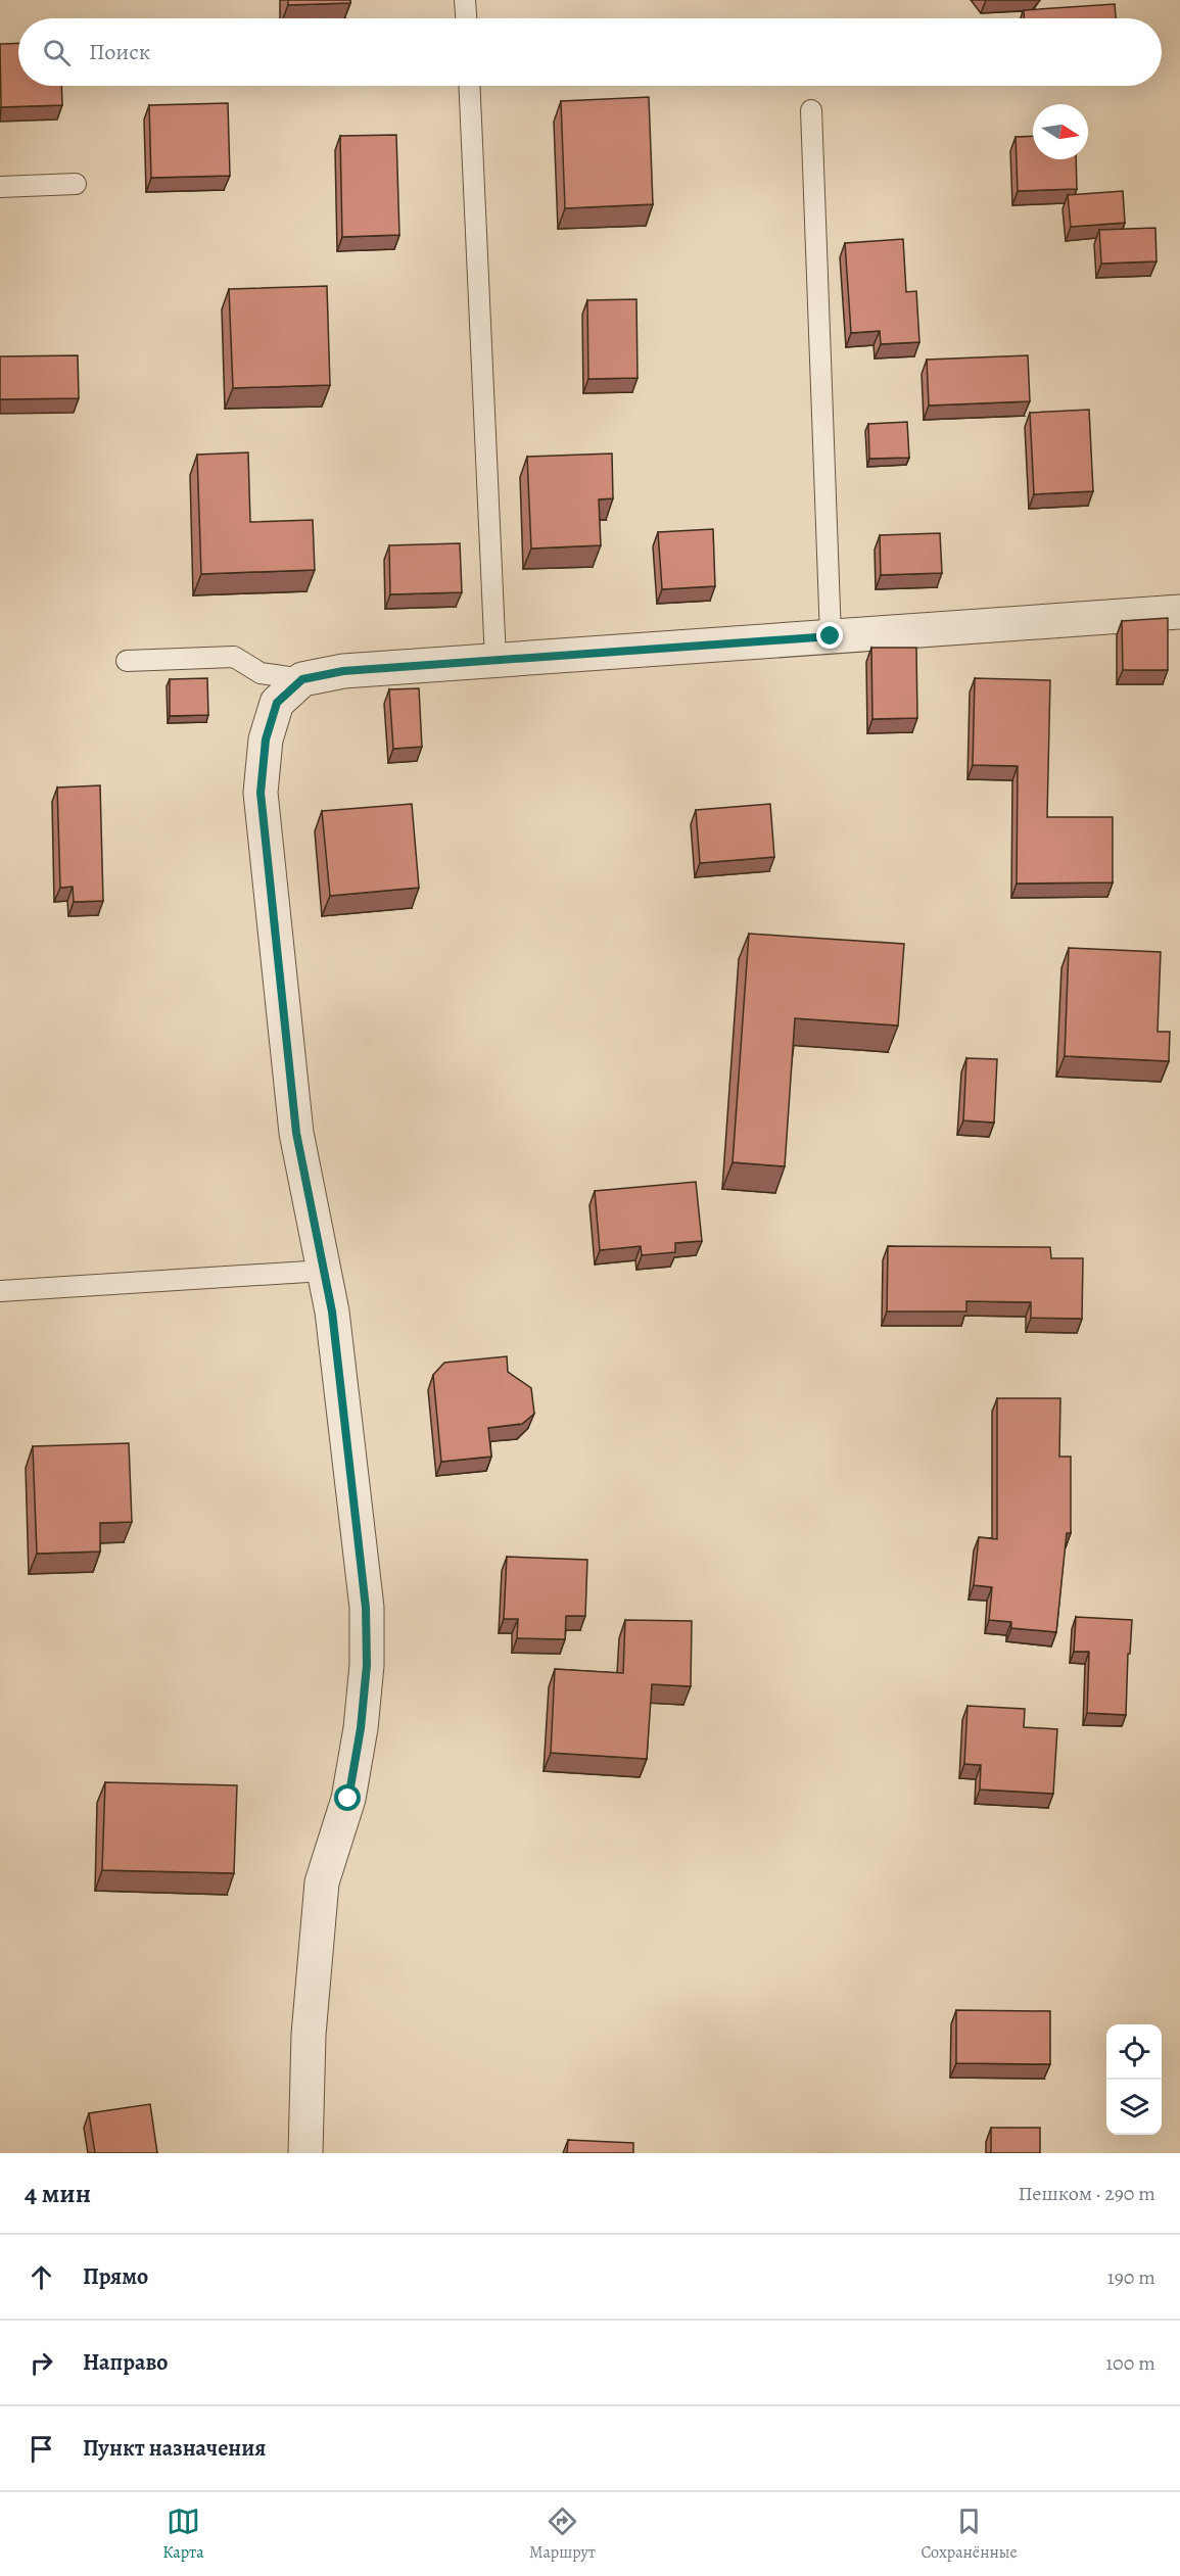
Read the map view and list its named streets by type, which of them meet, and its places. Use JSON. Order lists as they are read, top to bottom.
{
  "north": "right",
  "page": {
    "search": "Поиск",
    "heading": ["4 мин", "Пешком · 290 m"],
    "list": [
      ["Прямо", "190 m"],
      ["Направо", "100 m"],
      "Пункт назначения"
    ],
    "nav": ["Карта", "Маршрут", "Сохранённые"]
  }
}
